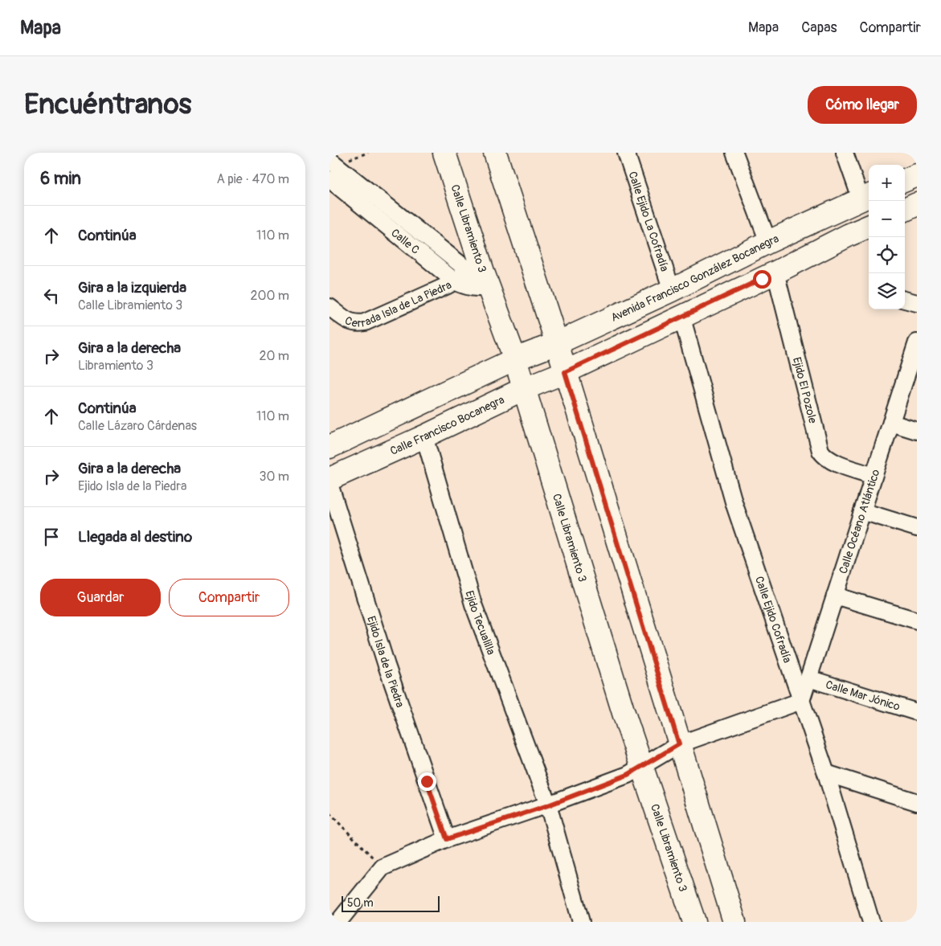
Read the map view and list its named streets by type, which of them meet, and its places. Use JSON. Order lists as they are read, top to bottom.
{
  "streets": {
    "street": [
      "Calle Ejido La Cofradía",
      "Calle Libramiento 3",
      "Calle C",
      "Avenida Francisco González Bocanegra",
      "Cerrada Isla de La Piedra",
      "Ejido El Pozole",
      "Calle Francisco Bocanegra",
      "Calle Océano Atlántico",
      "Calle Ejido Cofradía",
      "Ejido Tecualilla",
      "Ejido Isla de la Piedra",
      "Calle Mar Jónico"
    ]
  },
  "crossings": [
    ["Calle Ejido La Cofradía", "Avenida Francisco González Bocanegra"],
    ["Calle Libramiento 3", "Calle C"],
    ["Calle Libramiento 3", "Cerrada Isla de La Piedra"],
    ["Calle Libramiento 3", "Calle Francisco Bocanegra"],
    ["Calle C", "Cerrada Isla de La Piedra"],
    ["Ejido El Pozole", "Calle Océano Atlántico"],
    ["Calle Francisco Bocanegra", "Ejido Tecualilla"],
    ["Calle Océano Atlántico", "Calle Ejido Cofradía"],
    ["Calle Océano Atlántico", "Calle Mar Jónico"]
  ],
  "scale_bar": "50 m",
  "page": {
    "header": "Mapa",
    "nav": ["Mapa", "Capas", "Compartir"],
    "buttons": [
      "Cómo llegar",
      ["Guardar", "Compartir"]
    ],
    "title": "Encuéntranos",
    "heading": ["6 min", "A pie · 470 m"],
    "map_buttons": ["+", "−"],
    "list": [
      ["Continúa", "110 m"],
      ["Gira a la izquierda", "Calle Libramiento 3", "200 m"],
      ["Gira a la derecha", "Libramiento 3", "20 m"],
      ["Continúa", "Calle Lázaro Cárdenas", "110 m"],
      ["Gira a la derecha", "Ejido Isla de la Piedra", "30 m"],
      "Llegada al destino"
    ],
    "scale": "50 m"
  }
}
